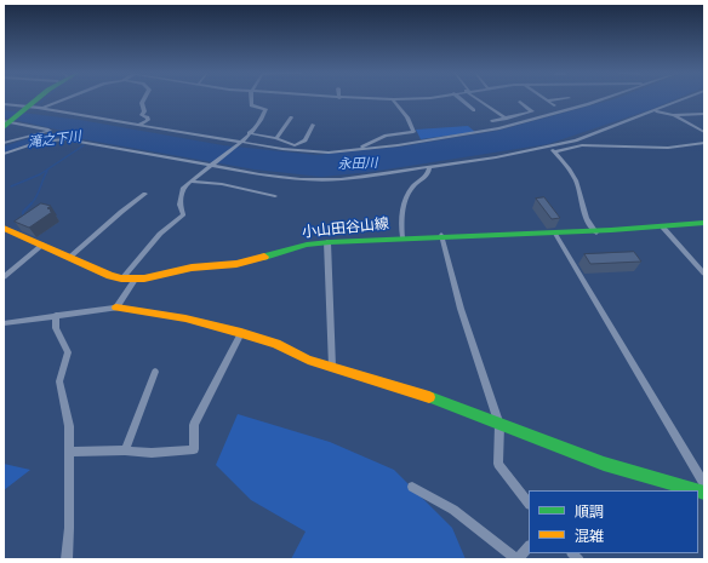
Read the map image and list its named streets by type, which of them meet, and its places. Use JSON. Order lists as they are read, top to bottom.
{
  "streets": {
    "main road": ["小山田谷山線"]
  },
  "water": ["滝之下川", "永田川"],
  "legend": ["順調", "混雑"]
}
